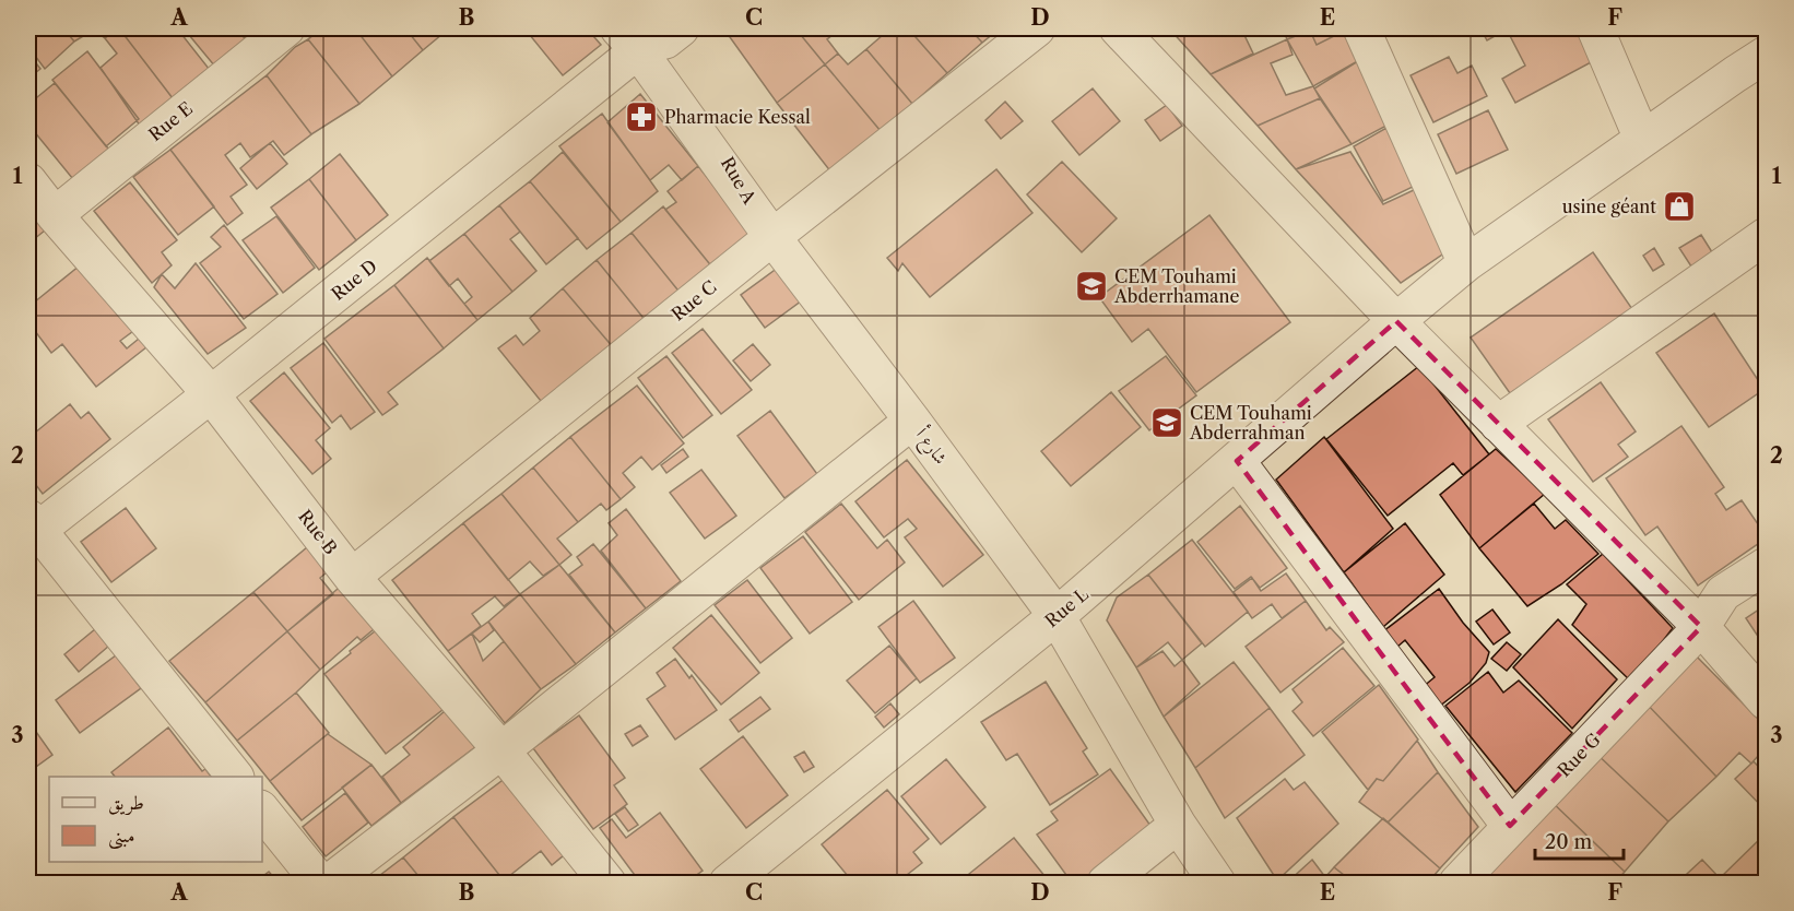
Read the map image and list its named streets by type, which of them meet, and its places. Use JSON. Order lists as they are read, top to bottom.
{
  "streets": {
    "street": [
      "Rue E",
      "Rue A",
      "Rue D",
      "Rue C",
      "شارع أ",
      "Rue B",
      "Rue L",
      "Rue G"
    ]
  },
  "crossings": [
    ["Rue E", "Rue B"],
    ["Rue A", "Rue D"],
    ["Rue A", "Rue C"],
    ["Rue A", "شارع أ"],
    ["Rue D", "شارع أ"],
    ["Rue D", "Rue B"],
    ["Rue C", "شارع أ"],
    ["Rue C", "Rue B"],
    ["شارع أ", "Rue L"]
  ],
  "places": {
    "pharmacy": ["Pharmacie Kessal"],
    "shop": ["usine géant"],
    "school or university": ["CEM Touhami Abderrhamane", "CEM Touhami Abderrahman"]
  },
  "legend": ["طريق", "مبنى"],
  "scale_bar": "20 m",
  "grid": {
    "columns": [
      "A",
      "B",
      "C",
      "D",
      "E",
      "F"
    ],
    "rows": ["1", "2", "3"]
  }
}
